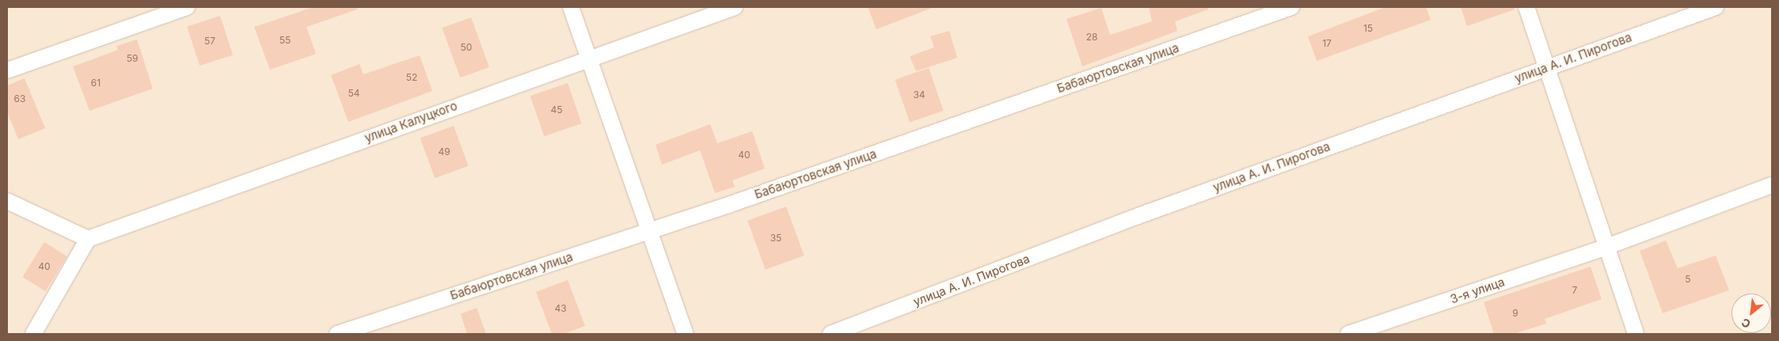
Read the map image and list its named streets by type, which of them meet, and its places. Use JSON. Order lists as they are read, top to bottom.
{
  "streets": {
    "street": [
      "улица А. И. Пирогова",
      "Бабаюртовская улица",
      "улица Калуцкого",
      "3-я улица"
    ]
  },
  "house_numbers": [
    "15",
    "28",
    "55",
    "57",
    "17",
    "50",
    "59",
    "52",
    "61",
    "54",
    "34",
    "63",
    "45",
    "49",
    "40",
    "35",
    "40",
    "5",
    "7",
    "43",
    "9"
  ],
  "north": "bottom left"
}
